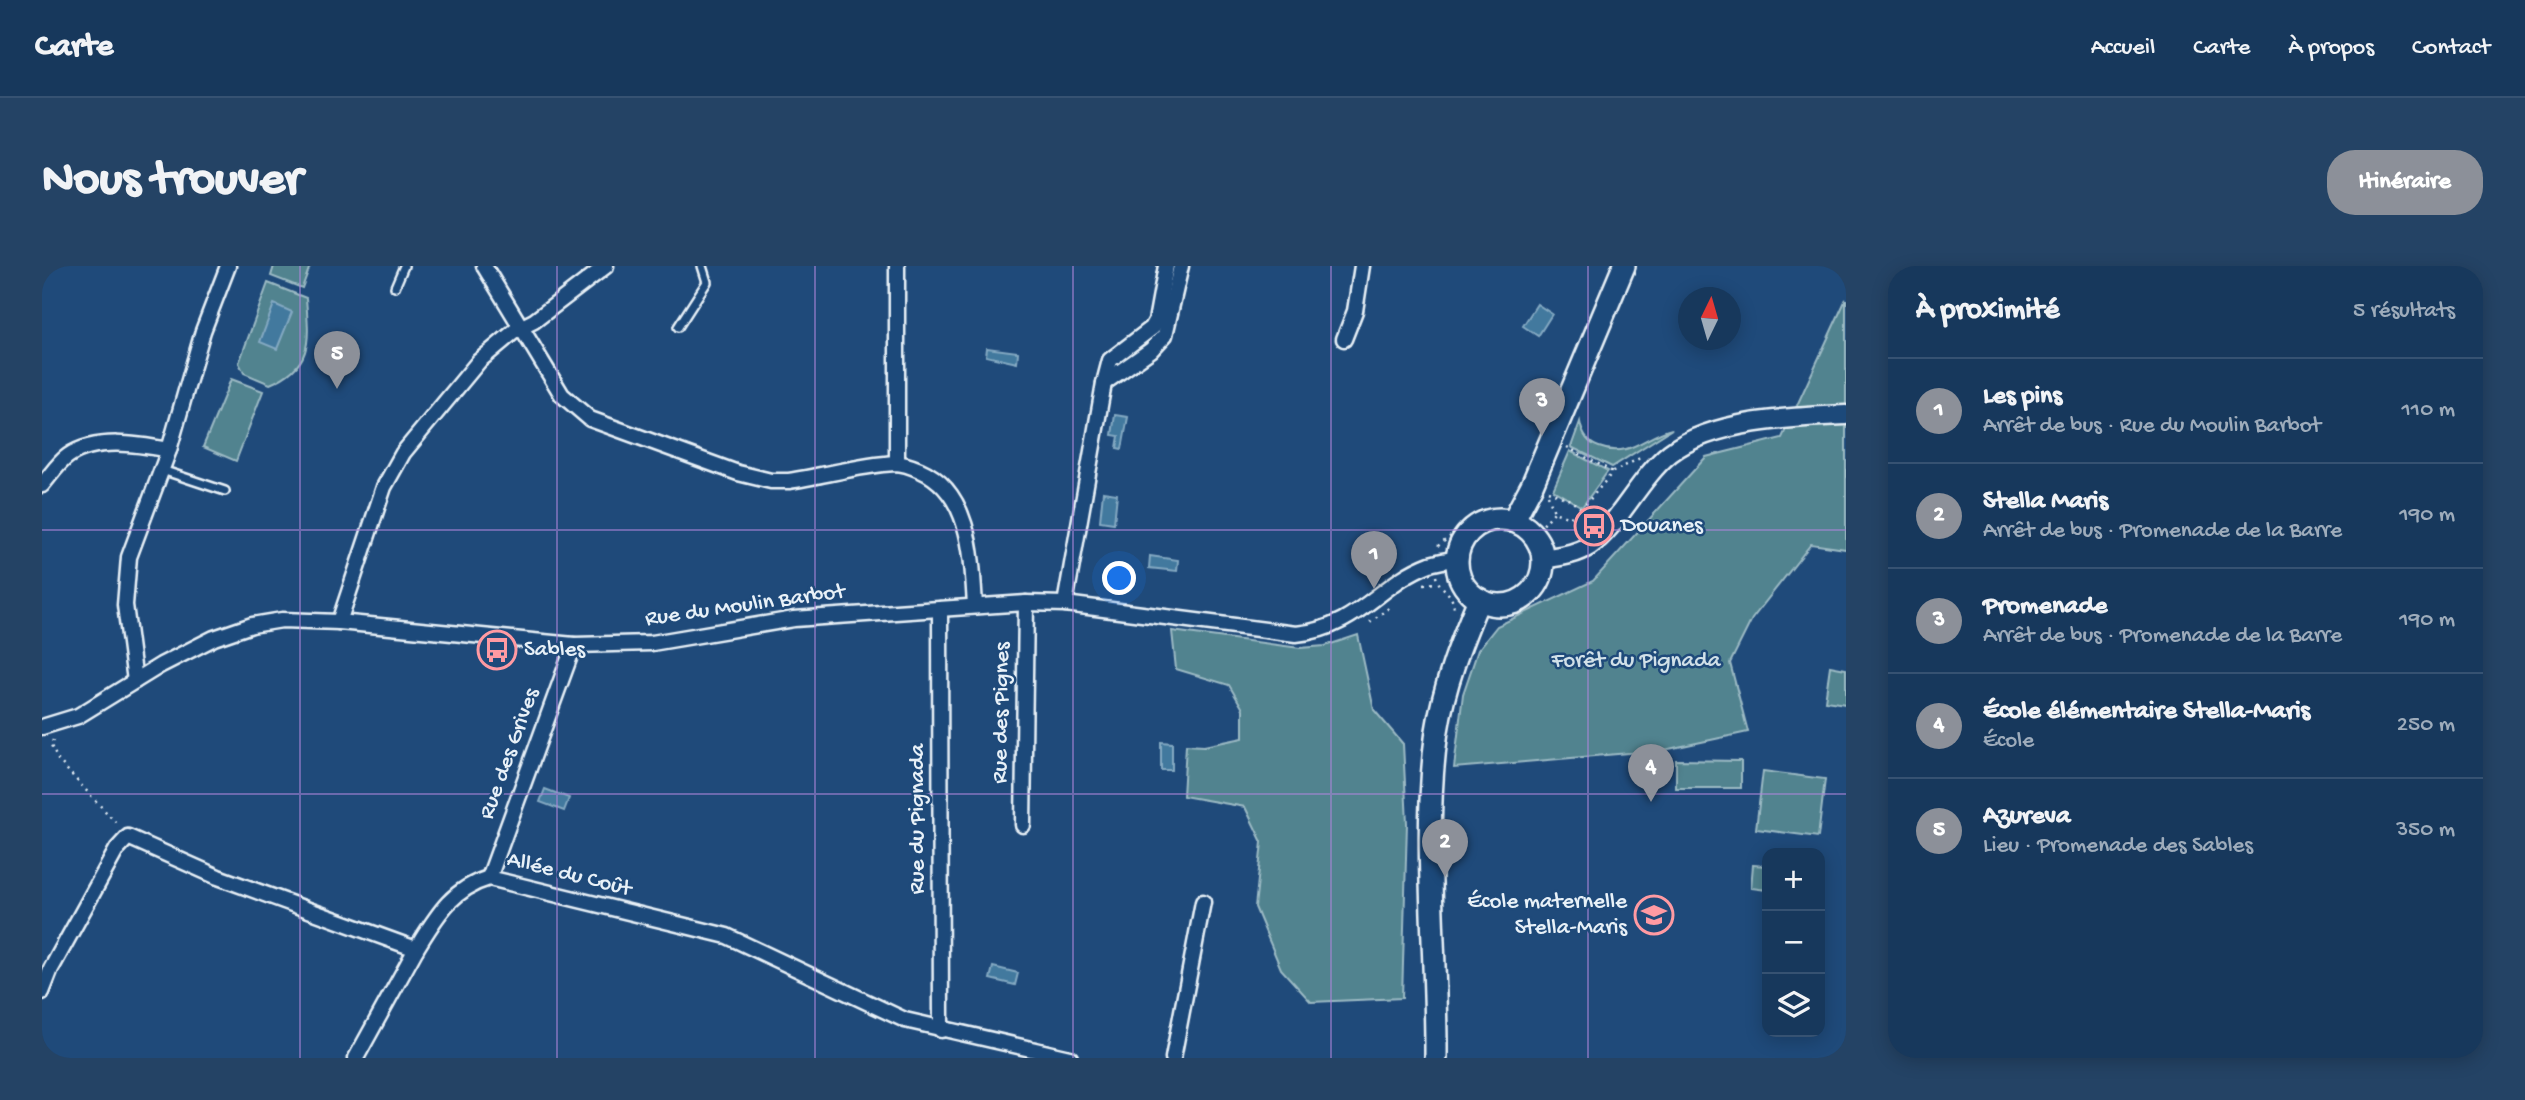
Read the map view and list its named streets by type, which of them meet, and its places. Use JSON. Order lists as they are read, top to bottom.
{
  "streets": {
    "street": [
      "Rue du Moulin Barbot",
      "Rue des Pignes",
      "Rue des Grives",
      "Rue du Pignada",
      "Allée du Coût"
    ]
  },
  "crossings": [
    ["Rue du Moulin Barbot", "Rue des Pignes"],
    ["Rue du Moulin Barbot", "Rue des Grives"],
    ["Rue du Moulin Barbot", "Rue du Pignada"],
    ["Rue des Grives", "Allée du Coût"],
    ["Rue du Pignada", "Allée du Coût"]
  ],
  "parks": ["Forêt du Pignada"],
  "places": {
    "bus stop": ["Douanes", "Sables"],
    "school or university": ["École maternelle Stella-Maris"]
  },
  "north": "top",
  "page": {
    "header": "Carte",
    "nav": [
      "Accueil",
      "Carte",
      "À propos",
      "Contact"
    ],
    "buttons": "Itinéraire",
    "title": "Nous trouver",
    "heading": ["À proximité", "5 résultats"],
    "pins": [
      "5",
      "3",
      "1",
      "4",
      "2"
    ],
    "list": [
      {
        "mark": "1",
        "name": "Les pins",
        "note": "Arrêt de bus · Rue du Moulin Barbot",
        "value": "110 m"
      },
      {
        "mark": "2",
        "name": "Stella Maris",
        "note": "Arrêt de bus · Promenade de la Barre",
        "value": "190 m"
      },
      {
        "mark": "3",
        "name": "Promenade",
        "note": "Arrêt de bus · Promenade de la Barre",
        "value": "190 m"
      },
      {
        "mark": "4",
        "name": "École élémentaire Stella-Maris",
        "note": "École",
        "value": "250 m"
      },
      {
        "mark": "5",
        "name": "Azureva",
        "note": "Lieu · Promenade des Sables",
        "value": "350 m"
      }
    ],
    "map_buttons": ["+", "−"]
  }
}
